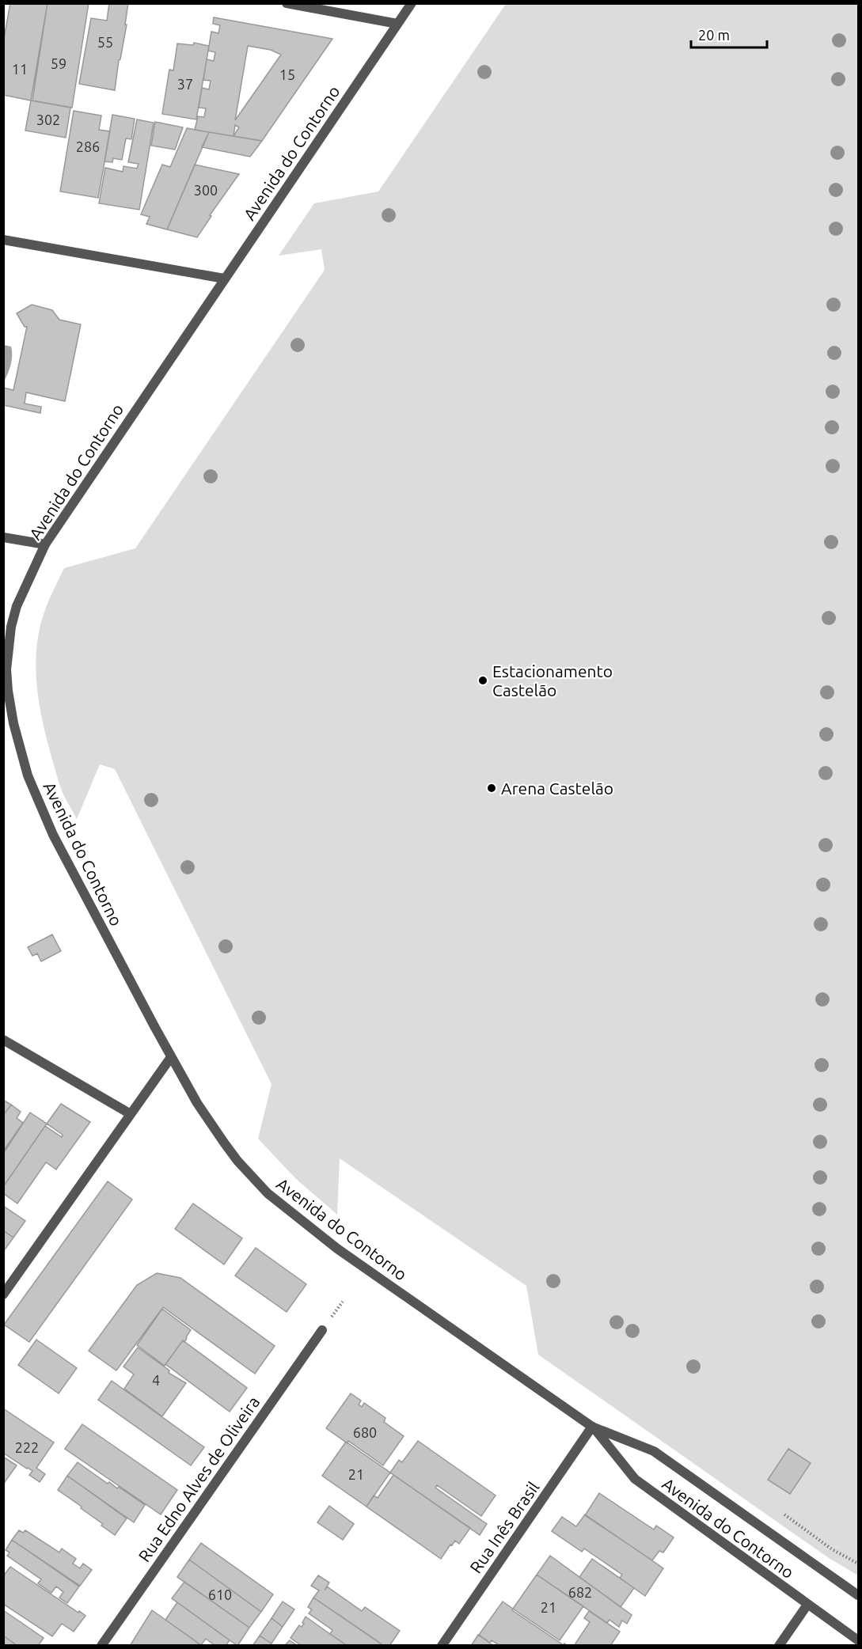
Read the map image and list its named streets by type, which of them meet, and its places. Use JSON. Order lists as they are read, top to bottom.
{
  "streets": {
    "street": ["Avenida do Contorno", "Rua Edno Alves de Oliveira", "Rua Inês Brasil"]
  },
  "crossings": [
    ["Avenida do Contorno", "Rua Inês Brasil"]
  ],
  "places": ["Estacionamento Castelão", "Arena Castelão"],
  "house_numbers": [
    "55",
    "59",
    "11",
    "15",
    "37",
    "302",
    "286",
    "300",
    "4",
    "680",
    "222",
    "21",
    "682",
    "610",
    "21"
  ],
  "scale_bar": "20 m"
}
